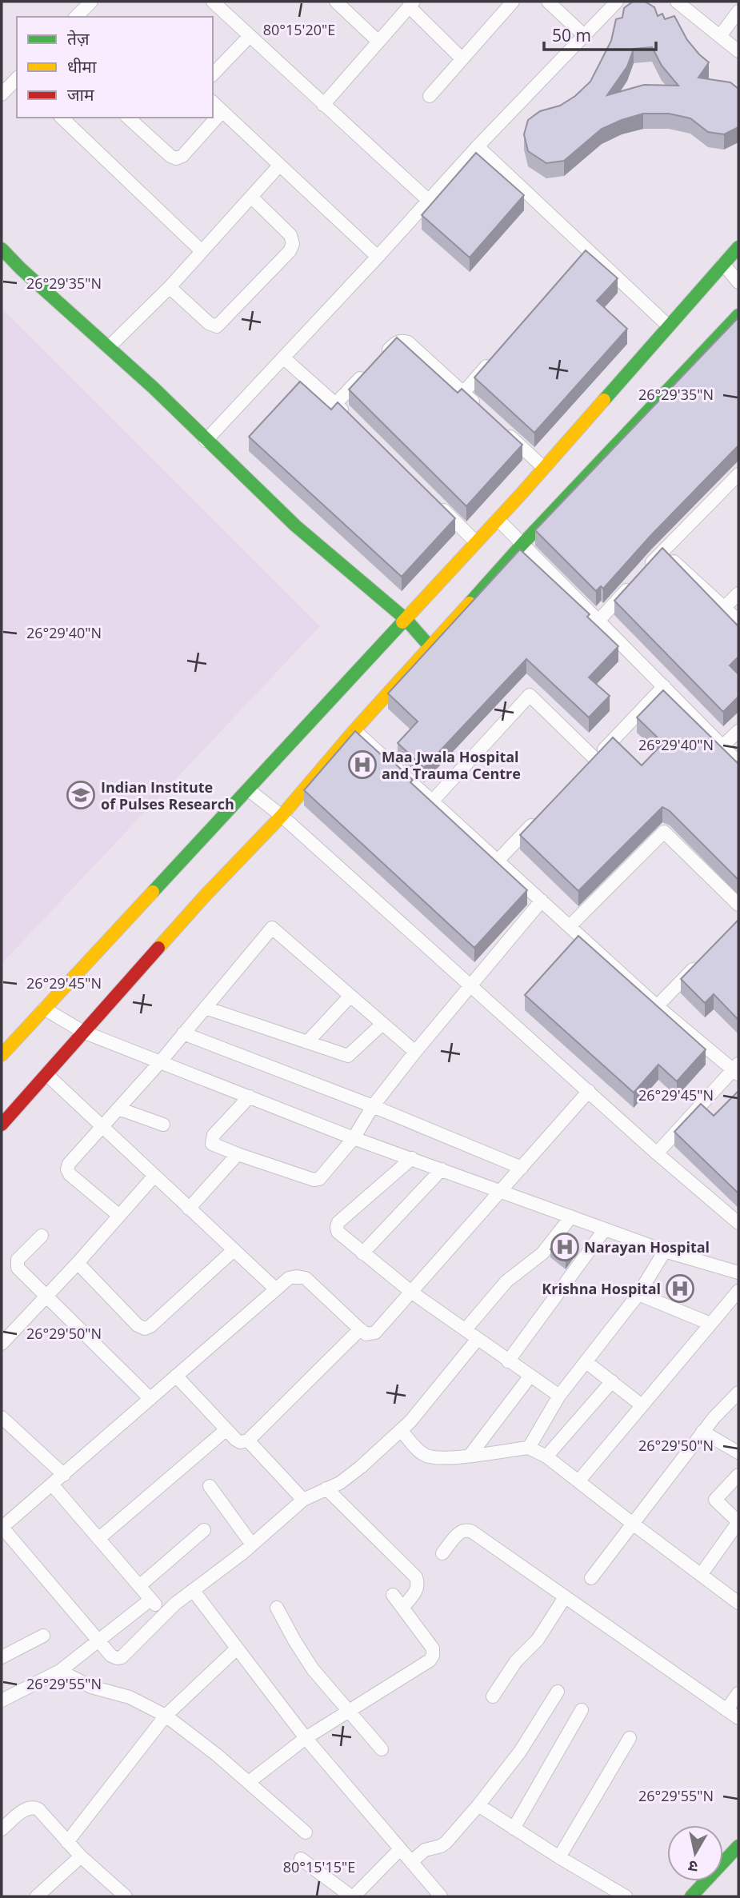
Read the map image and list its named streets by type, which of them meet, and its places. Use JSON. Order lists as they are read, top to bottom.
{
  "places": {
    "hospital": ["Maa Jwala Hospital and Trauma Centre", "Narayan Hospital", "Krishna Hospital"],
    "school or university": ["Indian Institute of Pulses Research"]
  },
  "legend": ["तेज़", "धीमा", "जाम"],
  "scale_bar": "50 m",
  "north": "bottom",
  "coordinates": [
    "80°15'20\"E",
    "26°29'35\"N",
    "26°29'40\"N",
    "26°29'45\"N",
    "26°29'50\"N",
    "26°29'55\"N",
    "80°15'15\"E"
  ]
}
